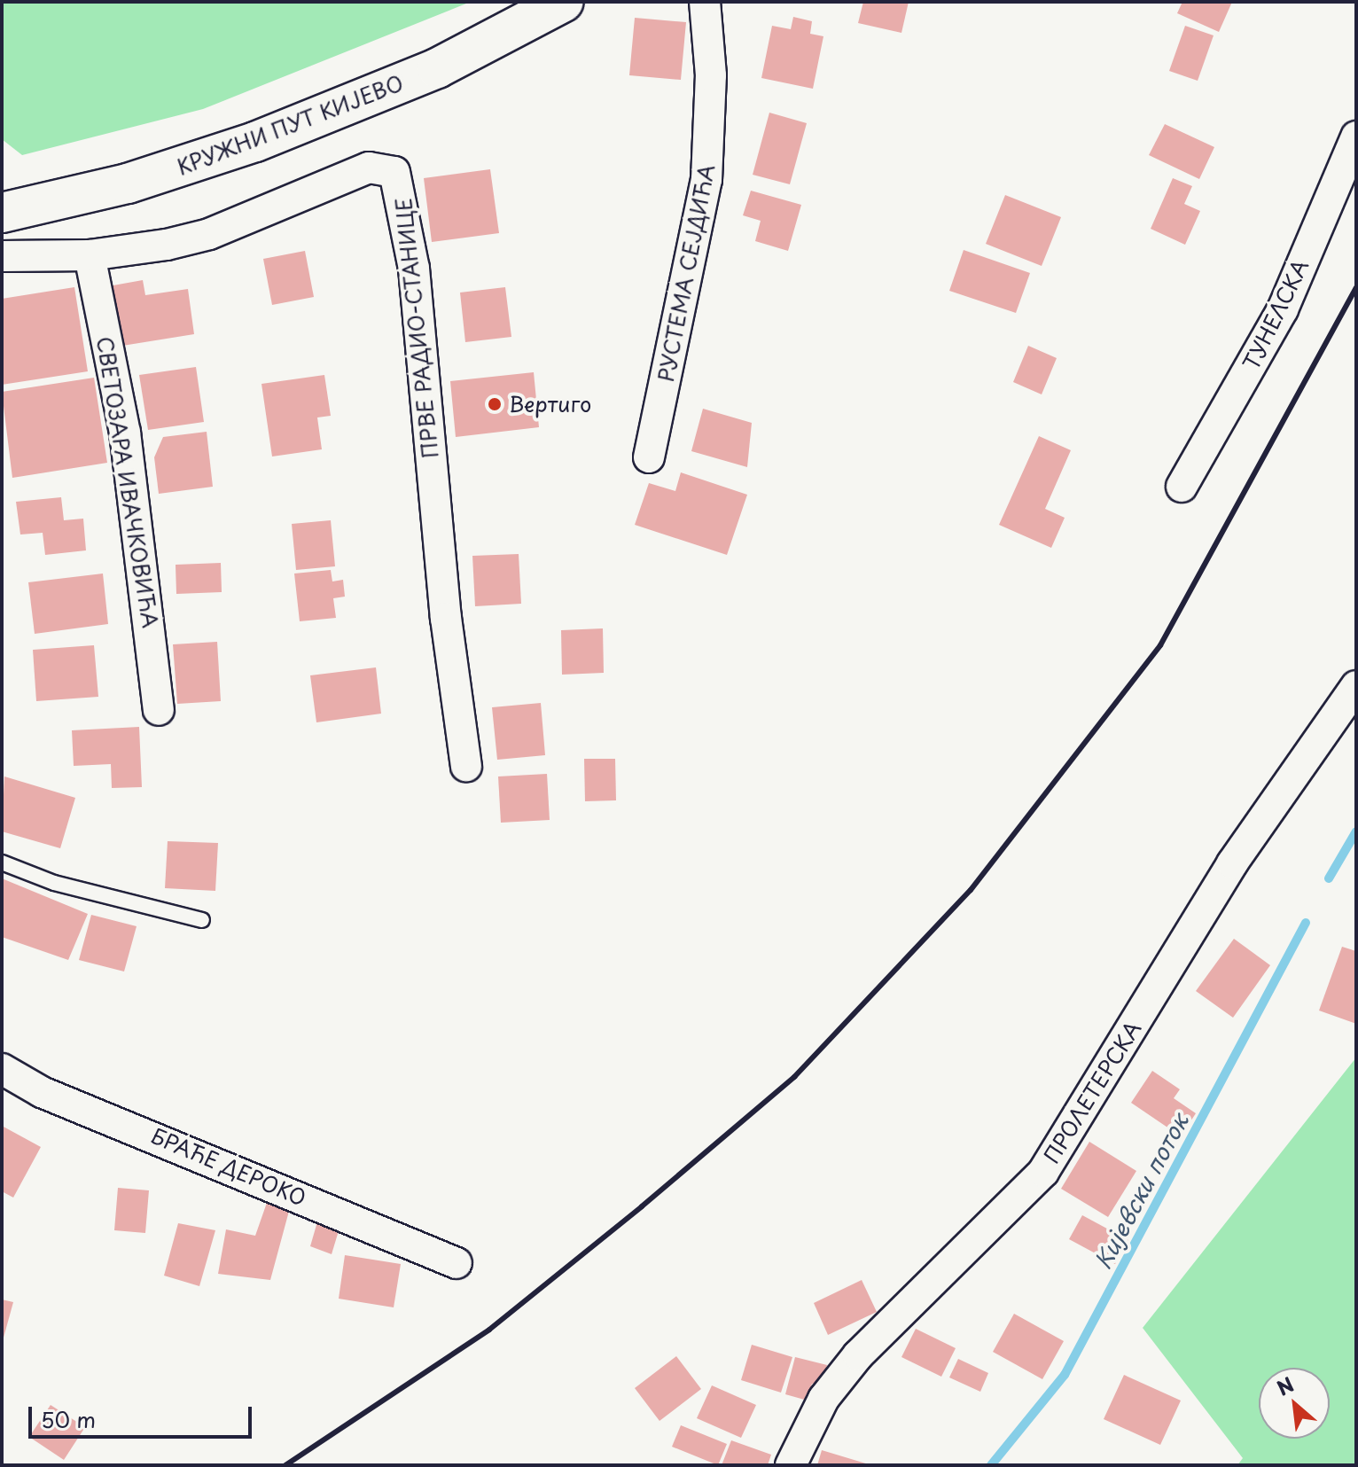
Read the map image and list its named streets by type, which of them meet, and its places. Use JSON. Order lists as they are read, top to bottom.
{
  "streets": {
    "main road": ["КРУЖНИ ПУТ КИЈЕВО"],
    "street": [
      "РУСТЕМА СЕЈДИЋА",
      "ТУНЕЛСКА",
      "ПРВЕ РАДИО-СТАНИЦЕ",
      "СВЕТОЗАРА ИВАЧКОВИЋА",
      "ПРОЛЕТЕРСКА",
      "БРАЋЕ ДЕРОКО"
    ]
  },
  "crossings": [
    ["ПРВЕ РАДИО-СТАНИЦЕ", "СВЕТОЗАРА ИВАЧКОВИЋА"]
  ],
  "water": ["Кијевски поток"],
  "places": ["Вертиго"],
  "scale_bar": "50 m",
  "north": "top left"
}
